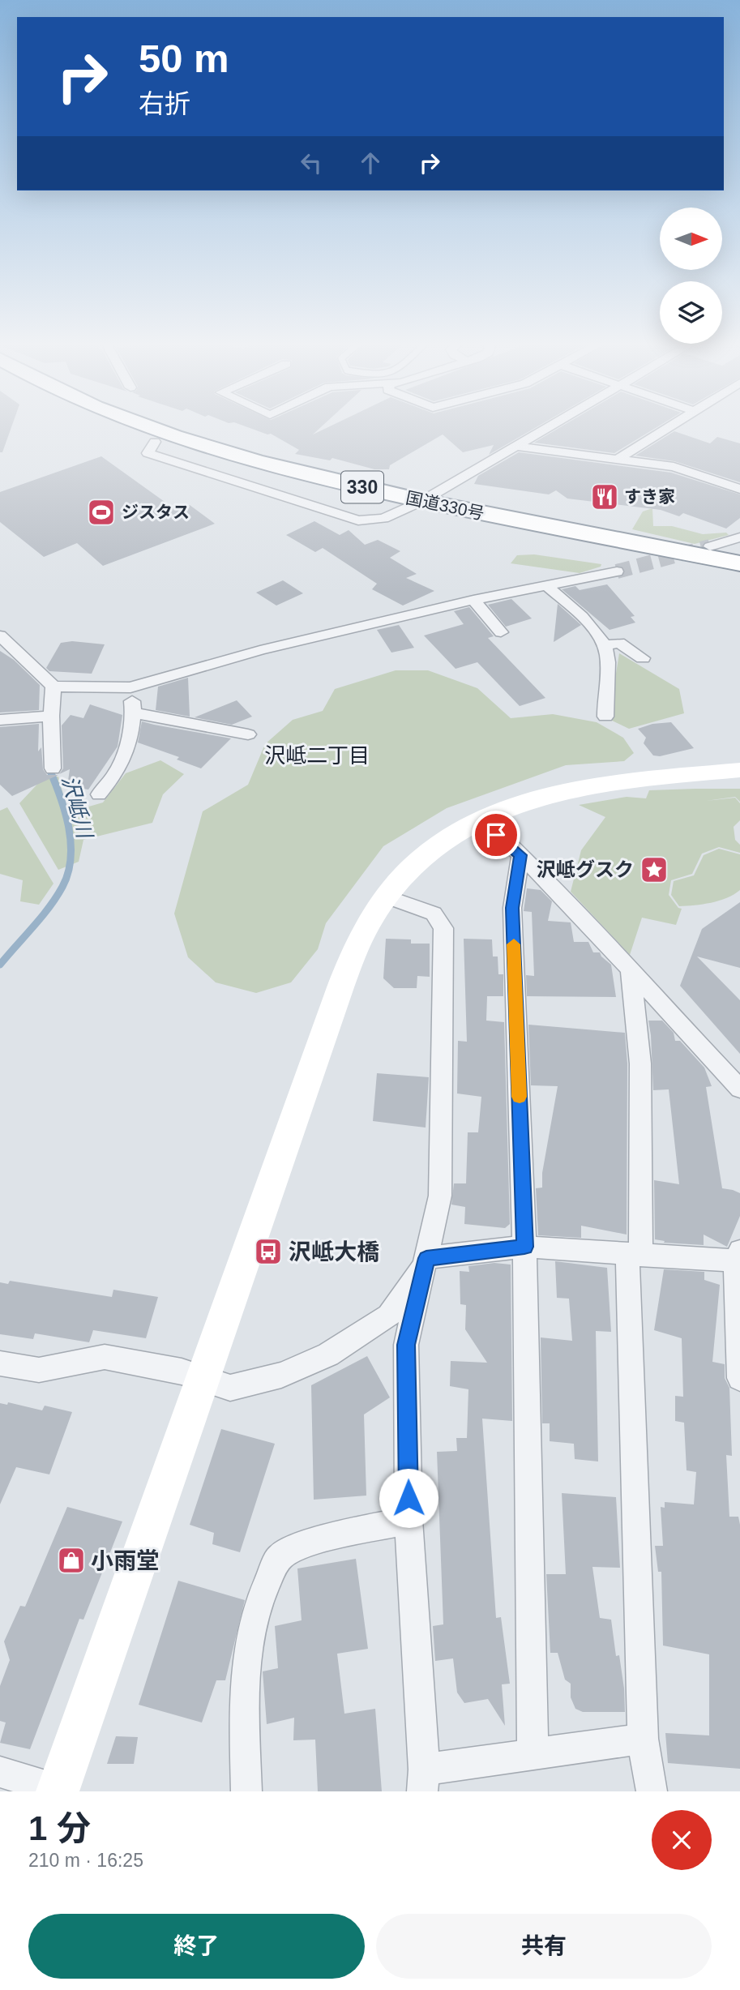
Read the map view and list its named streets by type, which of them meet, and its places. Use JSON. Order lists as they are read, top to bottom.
{
  "streets": {
    "highway": ["330", "国道330号"]
  },
  "districts": ["沢岻二丁目"],
  "water": ["沢岻川"],
  "places": {
    "restaurant": ["すき家"],
    "sports": ["ジスタス"],
    "place": ["沢岻グスク"],
    "bus stop": ["沢岻大橋"],
    "shop": ["小雨堂"]
  },
  "north": "right",
  "page": {
    "turn": ["50 m", "右折"],
    "heading": ["1 分", "210 m · 16:25"],
    "buttons": ["終了", "共有"]
  }
}
